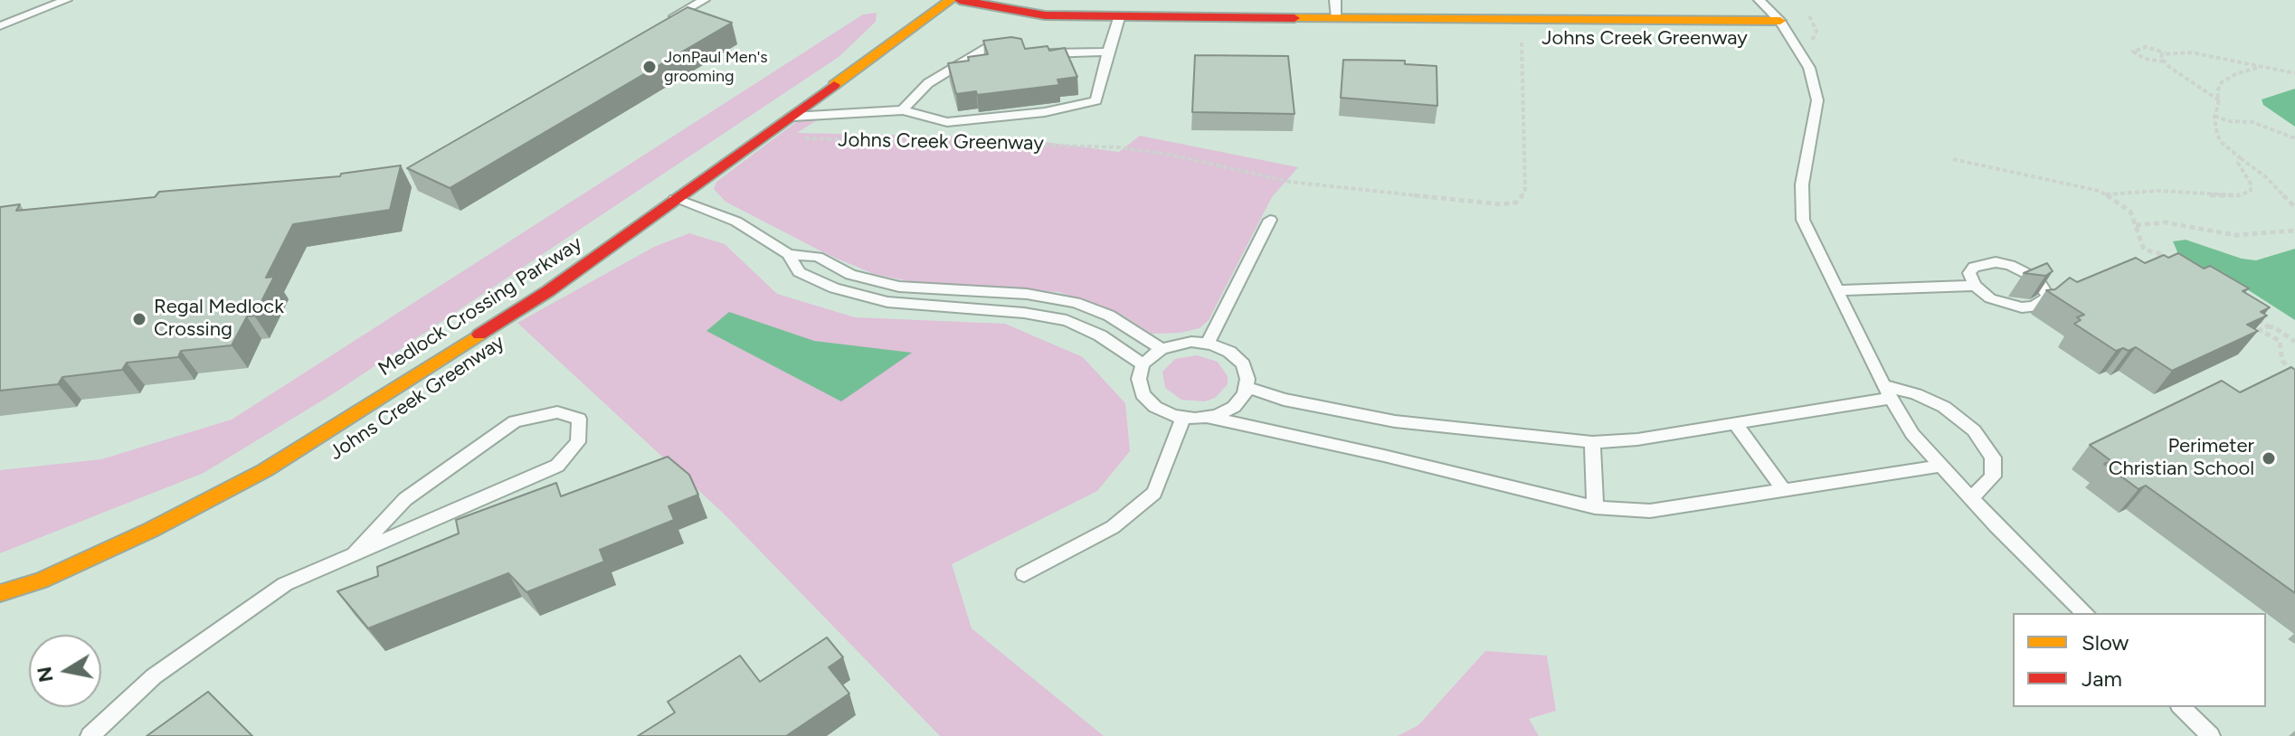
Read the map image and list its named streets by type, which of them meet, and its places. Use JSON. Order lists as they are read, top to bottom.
{
  "streets": {
    "street": ["Medlock Crossing Parkway"],
    "path": ["Johns Creek Greenway"]
  },
  "places": ["JonPaul Men's grooming", "Regal Medlock Crossing", "Perimeter Christian School"],
  "legend": ["Slow", "Jam"],
  "north": "left"
}
